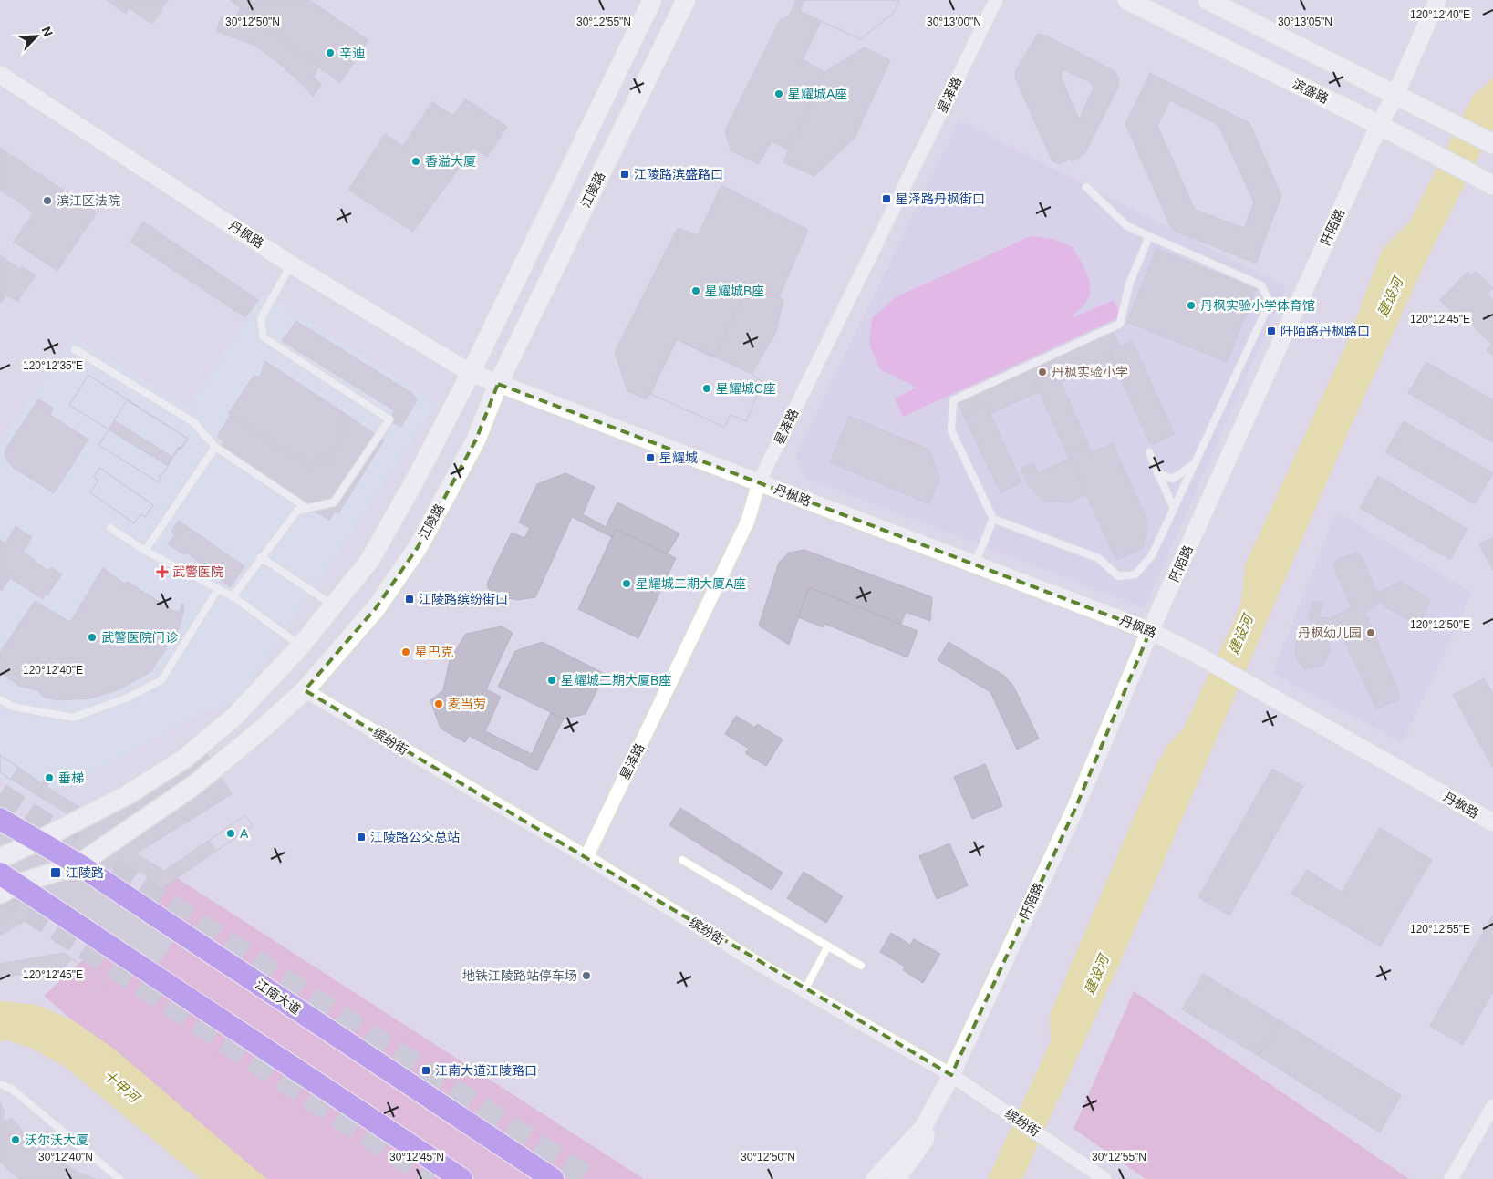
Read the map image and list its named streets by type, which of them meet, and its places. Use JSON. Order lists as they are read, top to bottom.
{
  "streets": {
    "main road": ["滨盛路", "江陵路", "江南大道"],
    "street": [
      "星泽路",
      "阡陌路",
      "丹枫路",
      "缤纷街"
    ]
  },
  "crossings": [
    ["滨盛路", "阡陌路"],
    ["星泽路", "丹枫路"],
    ["星泽路", "缤纷街"],
    ["江陵路", "丹枫路"],
    ["江陵路", "缤纷街"],
    ["江陵路", "江南大道"],
    ["阡陌路", "丹枫路"],
    ["阡陌路", "缤纷街"]
  ],
  "water": ["建设河", "十甲河"],
  "places": {
    "other": [
      "辛迪",
      "星耀城A座",
      "香溢大厦",
      "滨江区法院",
      "星耀城B座",
      "丹枫实验小学体育馆",
      "丹枫实验小学",
      "星耀城C座",
      "星耀城二期大厦A座",
      "丹枫幼儿园",
      "武警医院门诊",
      "星巴克",
      "星耀城二期大厦B座",
      "麦当劳",
      "垂梯",
      "A",
      "地铁江陵路站停车场",
      "沃尔沃大厦"
    ],
    "transit": [
      "江陵路滨盛路口",
      "星泽路丹枫街口",
      "阡陌路丹枫路口",
      "星耀城",
      "江陵路缤纷街口",
      "江陵路公交总站",
      "江陵路",
      "江南大道江陵路口"
    ],
    "health": ["武警医院"]
  },
  "north": "top right",
  "coordinates": [
    "120°12'40\"E",
    "30°13'05\"N",
    "30°12'50\"N",
    "30°12'55\"N",
    "30°13'00\"N",
    "120°12'45\"E",
    "120°12'35\"E",
    "120°12'50\"E",
    "120°12'55\"E",
    "30°12'40\"N",
    "30°12'45\"N"
  ]
}
